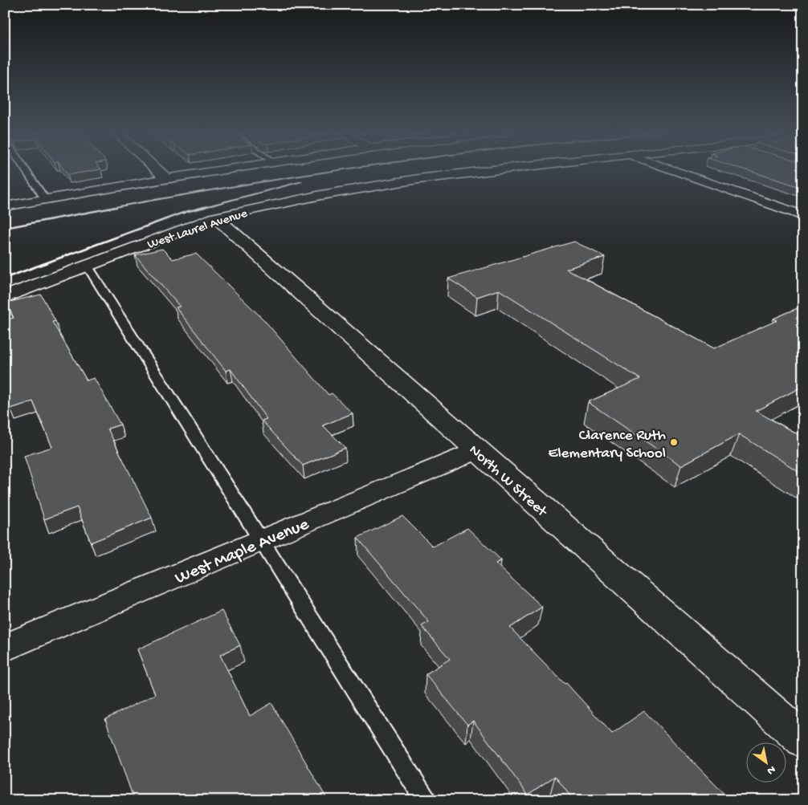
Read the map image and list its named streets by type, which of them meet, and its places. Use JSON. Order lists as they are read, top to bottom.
{
  "streets": {
    "street": ["West Laurel Avenue", "North W Street", "West Maple Avenue"]
  },
  "crossings": [
    ["West Laurel Avenue", "North W Street"],
    ["North W Street", "West Maple Avenue"]
  ],
  "places": ["Clarence Ruth Elementary School"],
  "north": "bottom right"
}
